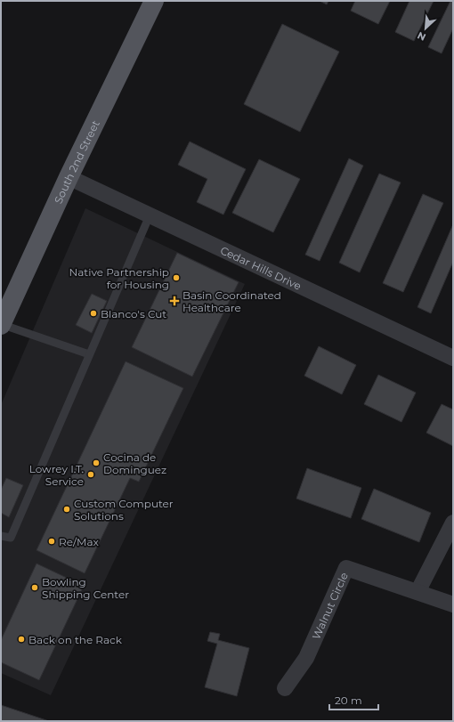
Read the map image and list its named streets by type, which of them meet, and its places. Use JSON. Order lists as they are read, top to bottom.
{
  "streets": {
    "main road": ["South 2nd Street"],
    "street": ["Cedar Hills Drive", "Walnut Circle"]
  },
  "crossings": [
    ["South 2nd Street", "Cedar Hills Drive"]
  ],
  "places": {
    "other": [
      "Native Partnership for Housing",
      "Blanco's Cut",
      "Cocina de Dominguez",
      "Lowrey I.T. Service",
      "Custom Computer Solutions",
      "Re/Max",
      "Bowling Shipping Center",
      "Back on the Rack"
    ],
    "health": ["Basin Coordinated Healthcare"]
  },
  "scale_bar": "20 m",
  "north": "bottom left"
}
